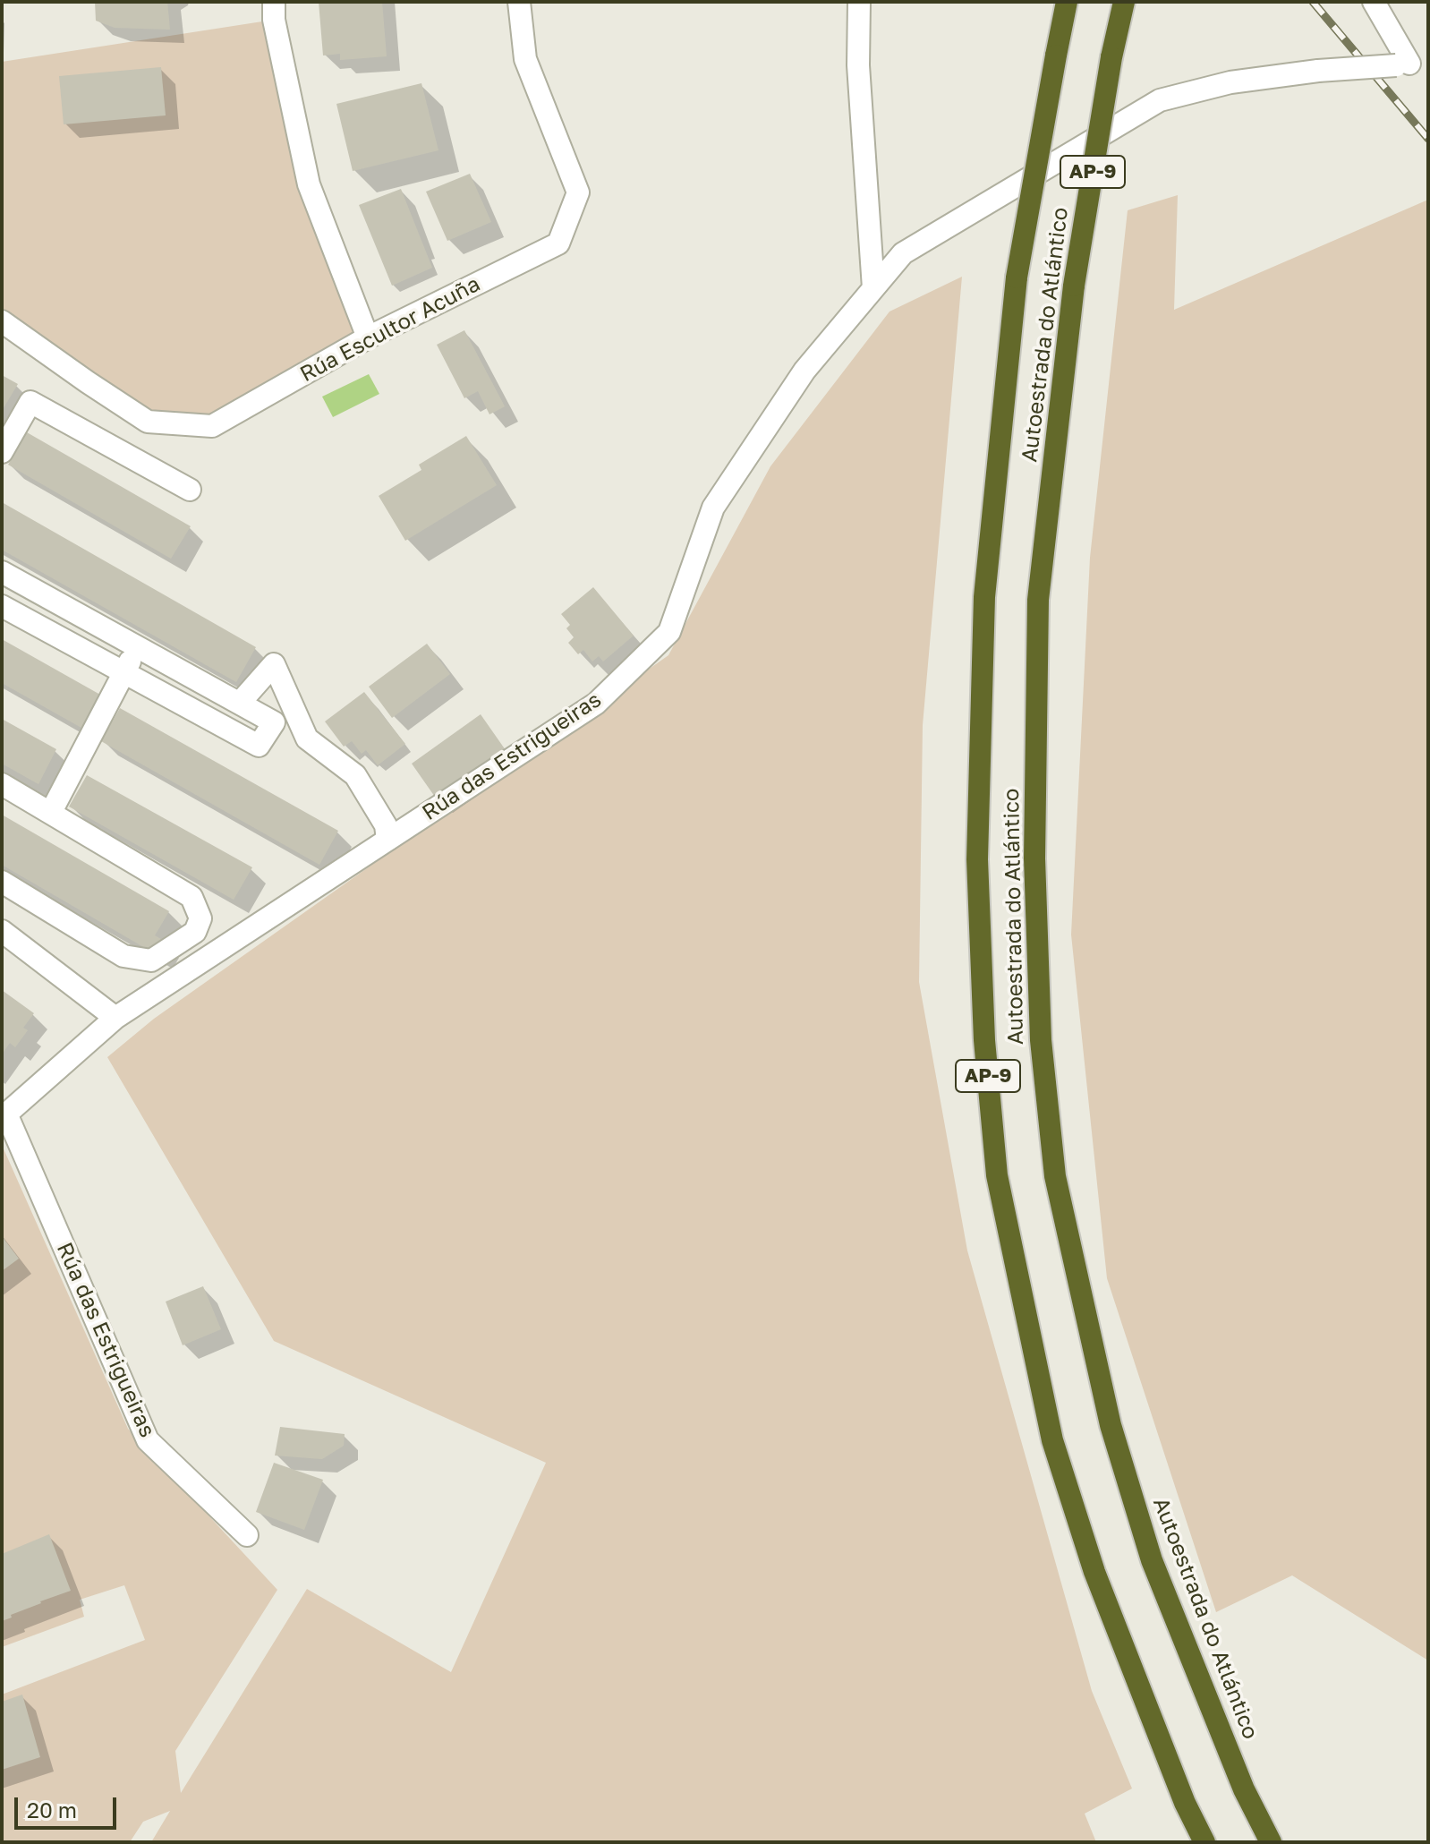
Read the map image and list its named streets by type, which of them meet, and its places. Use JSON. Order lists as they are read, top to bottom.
{
  "streets": {
    "highway": ["AP-9", "Autoestrada do Atlántico"],
    "street": ["Rúa Escultor Acuña", "Rúa das Estrigueiras"]
  },
  "scale_bar": "20 m"
}
